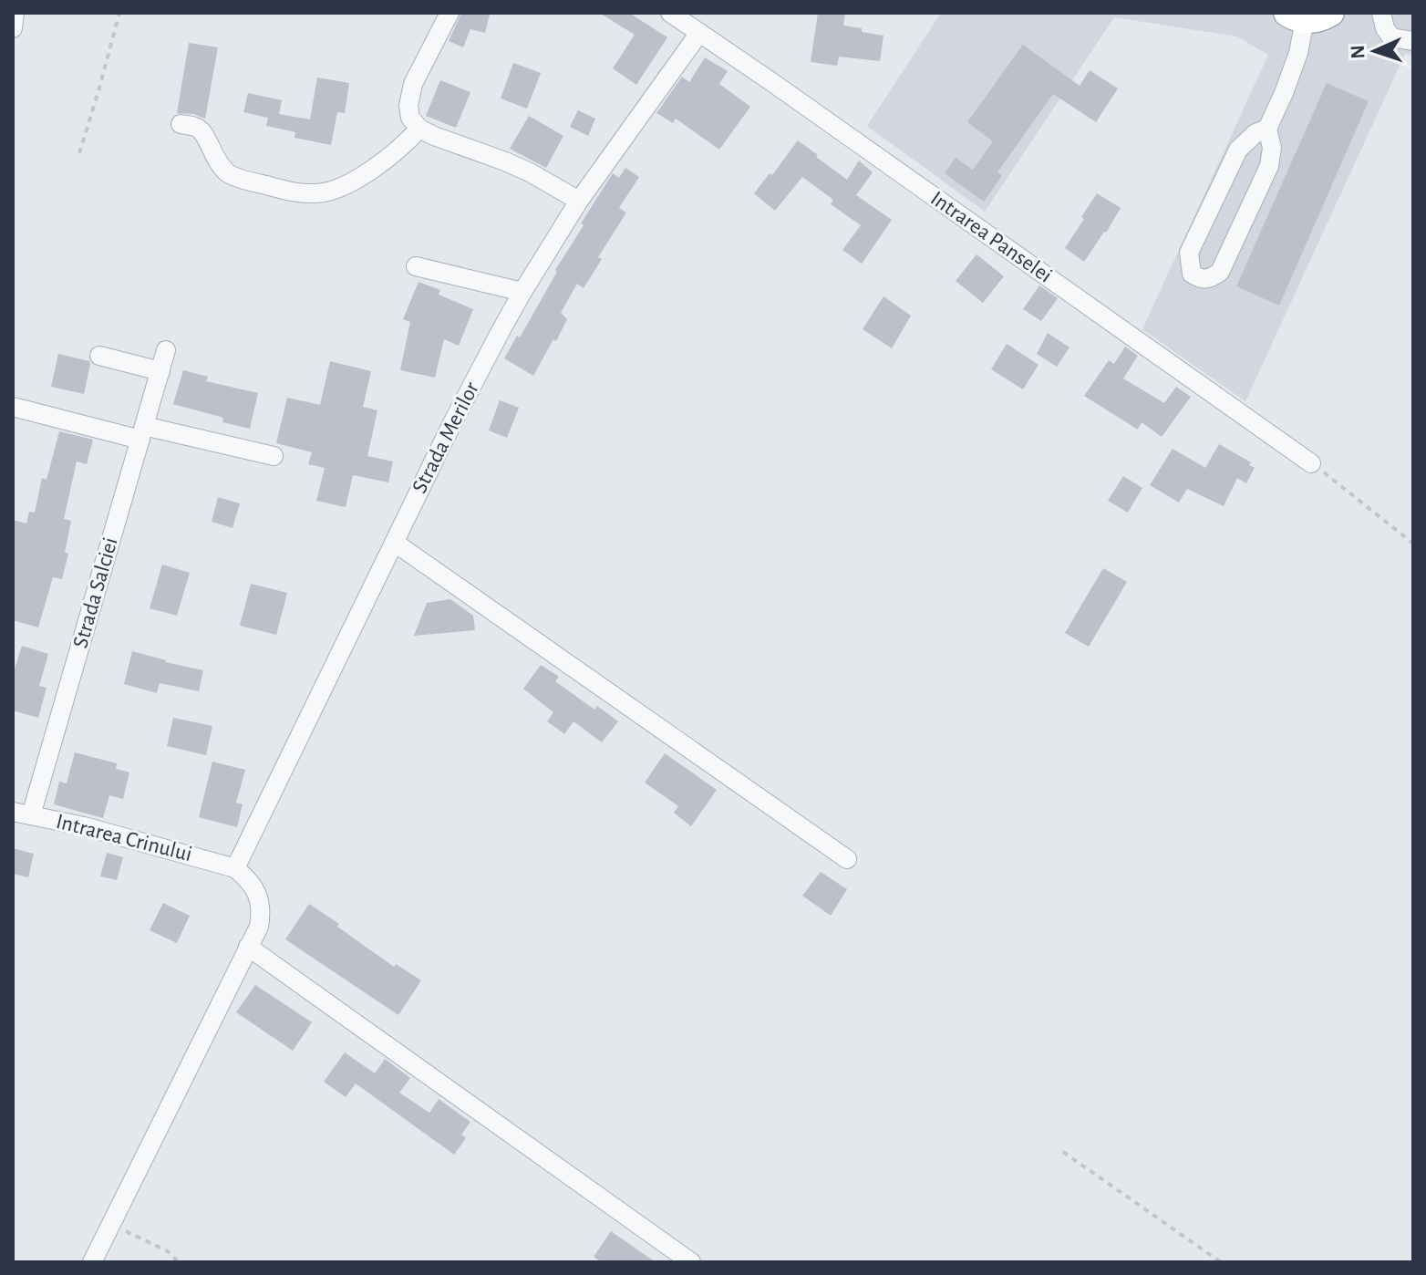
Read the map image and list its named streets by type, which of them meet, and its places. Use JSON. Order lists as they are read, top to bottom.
{
  "streets": {
    "street": [
      "Intrarea Panselei",
      "Strada Merilor",
      "Strada Salciei",
      "Intrarea Crinului"
    ]
  },
  "crossings": [
    ["Intrarea Panselei", "Strada Merilor"],
    ["Strada Merilor", "Intrarea Crinului"],
    ["Strada Salciei", "Intrarea Crinului"]
  ],
  "north": "left"
}
